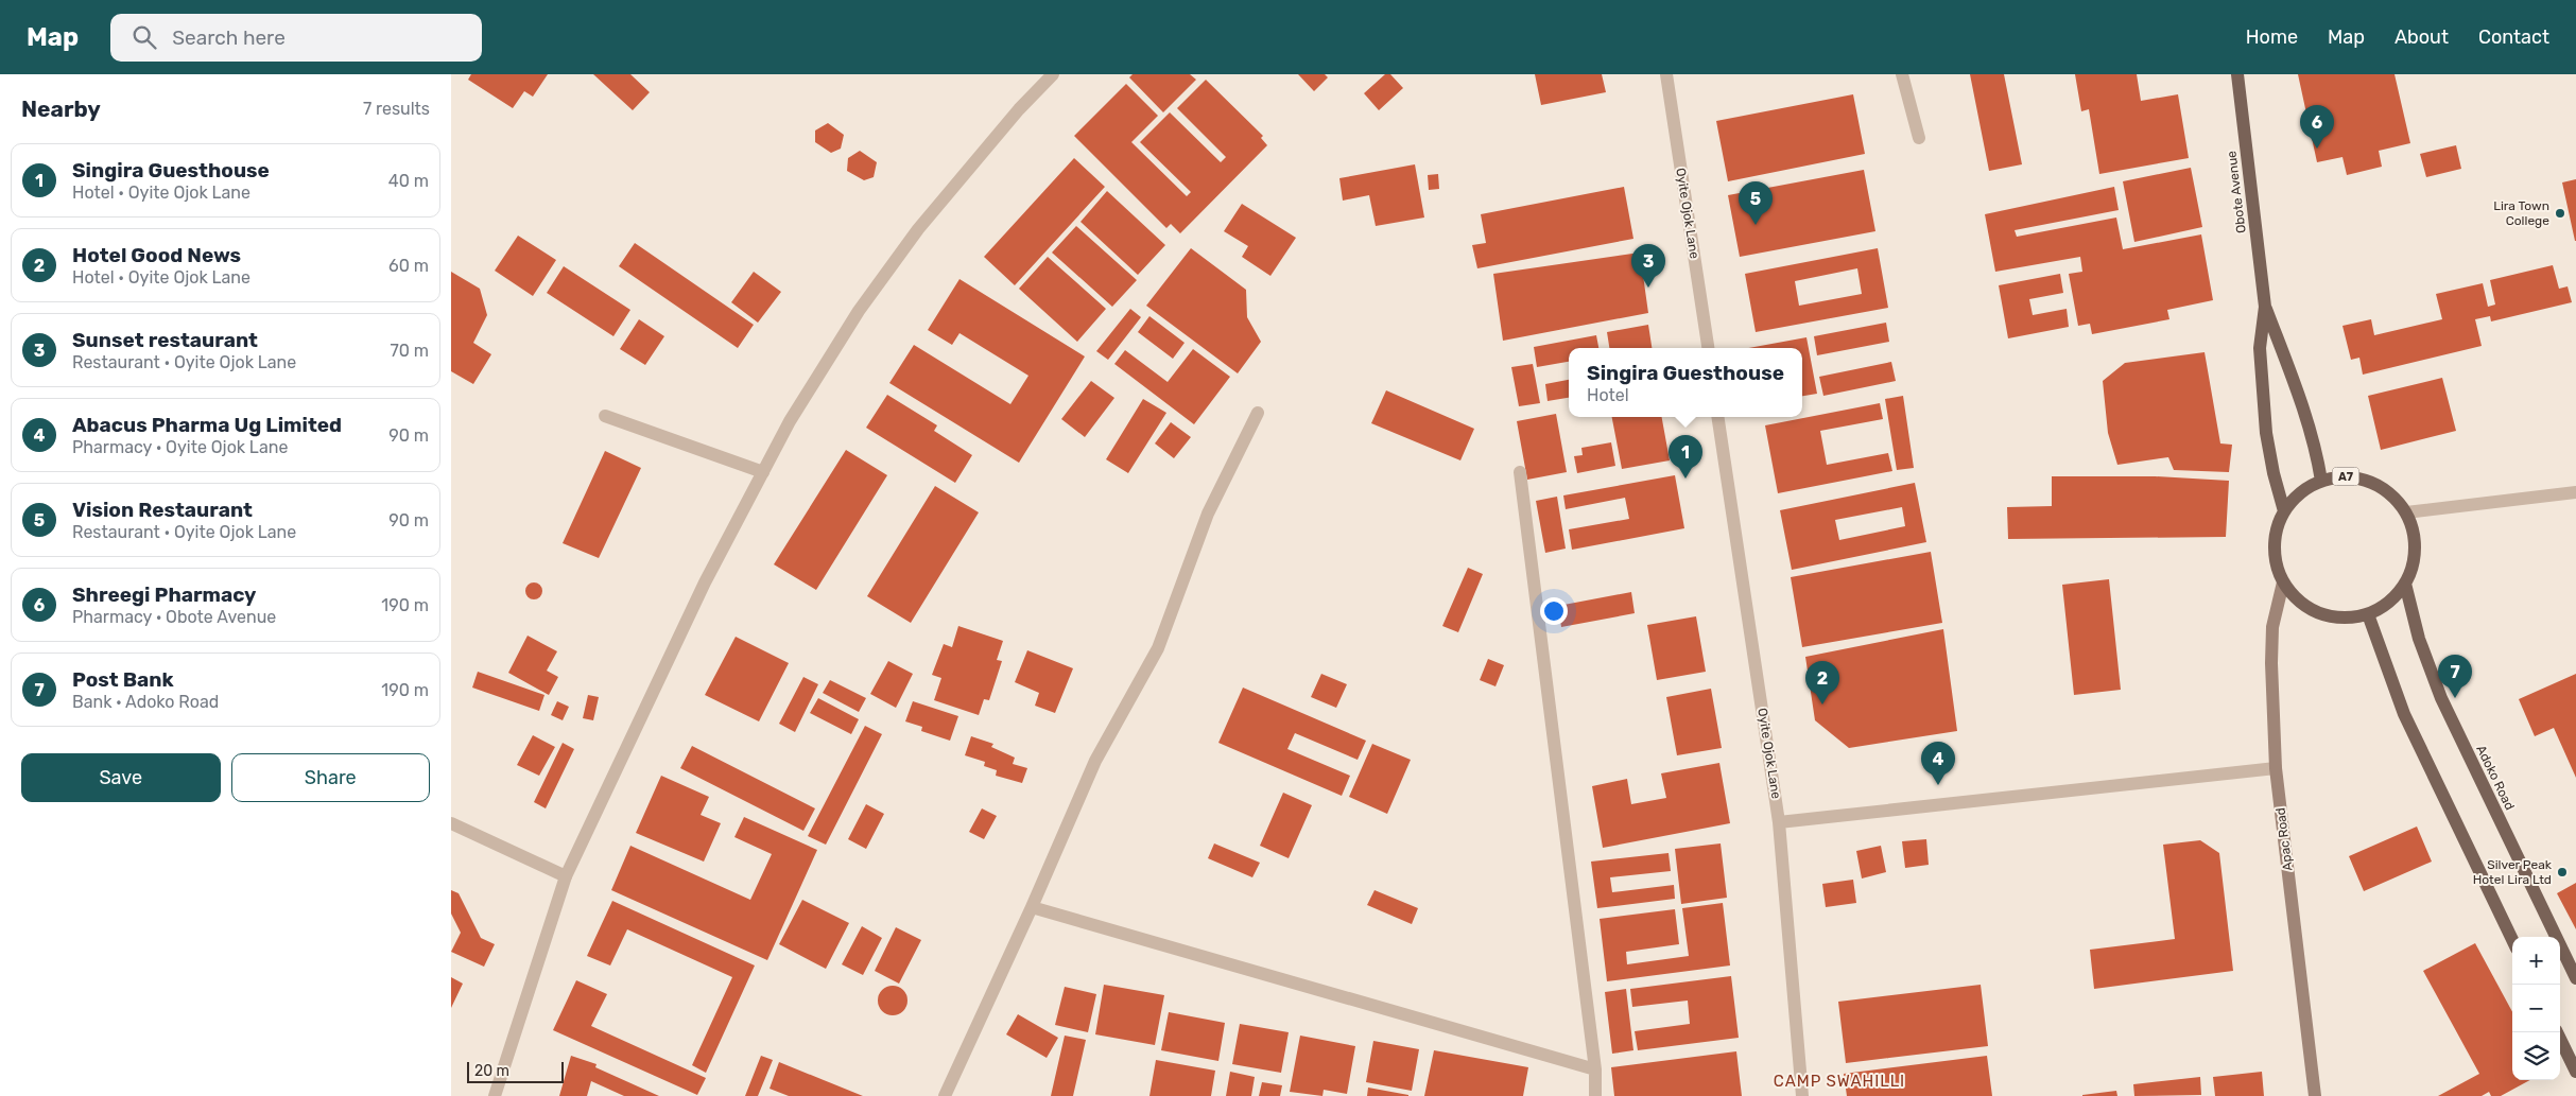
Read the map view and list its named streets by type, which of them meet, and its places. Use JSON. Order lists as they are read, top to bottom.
{
  "streets": {
    "main road": [
      "Obote Avenue",
      "A7",
      "Adoko Road",
      "Apac Road"
    ],
    "street": ["Oyite Ojok Lane"]
  },
  "crossings": [
    ["Obote Avenue", "A7"],
    ["Obote Avenue", "Adoko Road"],
    ["Obote Avenue", "Apac Road"],
    ["A7", "Adoko Road"],
    ["A7", "Apac Road"],
    ["Adoko Road", "Apac Road"]
  ],
  "districts": ["CAMP SWAHILLI"],
  "places": ["Lira Town College", "Silver Peak Hotel Lira Ltd"],
  "scale_bar": "20 m",
  "page": {
    "header": "Map",
    "search": "Search here",
    "nav": [
      "Home",
      "Map",
      "About",
      "Contact"
    ],
    "heading": ["Nearby", "7 results"],
    "pins": [
      "6",
      "5",
      "3",
      "1",
      "7",
      "2",
      "4"
    ],
    "list": [
      {
        "mark": "1",
        "name": "Singira Guesthouse",
        "note": "Hotel · Oyite Ojok Lane",
        "value": "40 m"
      },
      {
        "mark": "2",
        "name": "Hotel Good News",
        "note": "Hotel · Oyite Ojok Lane",
        "value": "60 m"
      },
      {
        "mark": "3",
        "name": "Sunset restaurant",
        "note": "Restaurant · Oyite Ojok Lane",
        "value": "70 m"
      },
      {
        "mark": "4",
        "name": "Abacus Pharma Ug Limited",
        "note": "Pharmacy · Oyite Ojok Lane",
        "value": "90 m"
      },
      {
        "mark": "5",
        "name": "Vision Restaurant",
        "note": "Restaurant · Oyite Ojok Lane",
        "value": "90 m"
      },
      {
        "mark": "6",
        "name": "Shreegi Pharmacy",
        "note": "Pharmacy · Obote Avenue",
        "value": "190 m"
      },
      {
        "mark": "7",
        "name": "Post Bank",
        "note": "Bank · Adoko Road",
        "value": "190 m"
      }
    ],
    "popup": ["Singira Guesthouse", "Hotel"],
    "buttons": ["Save", "Share"],
    "map_buttons": ["+", "−"],
    "scale": "20 m"
  }
}
